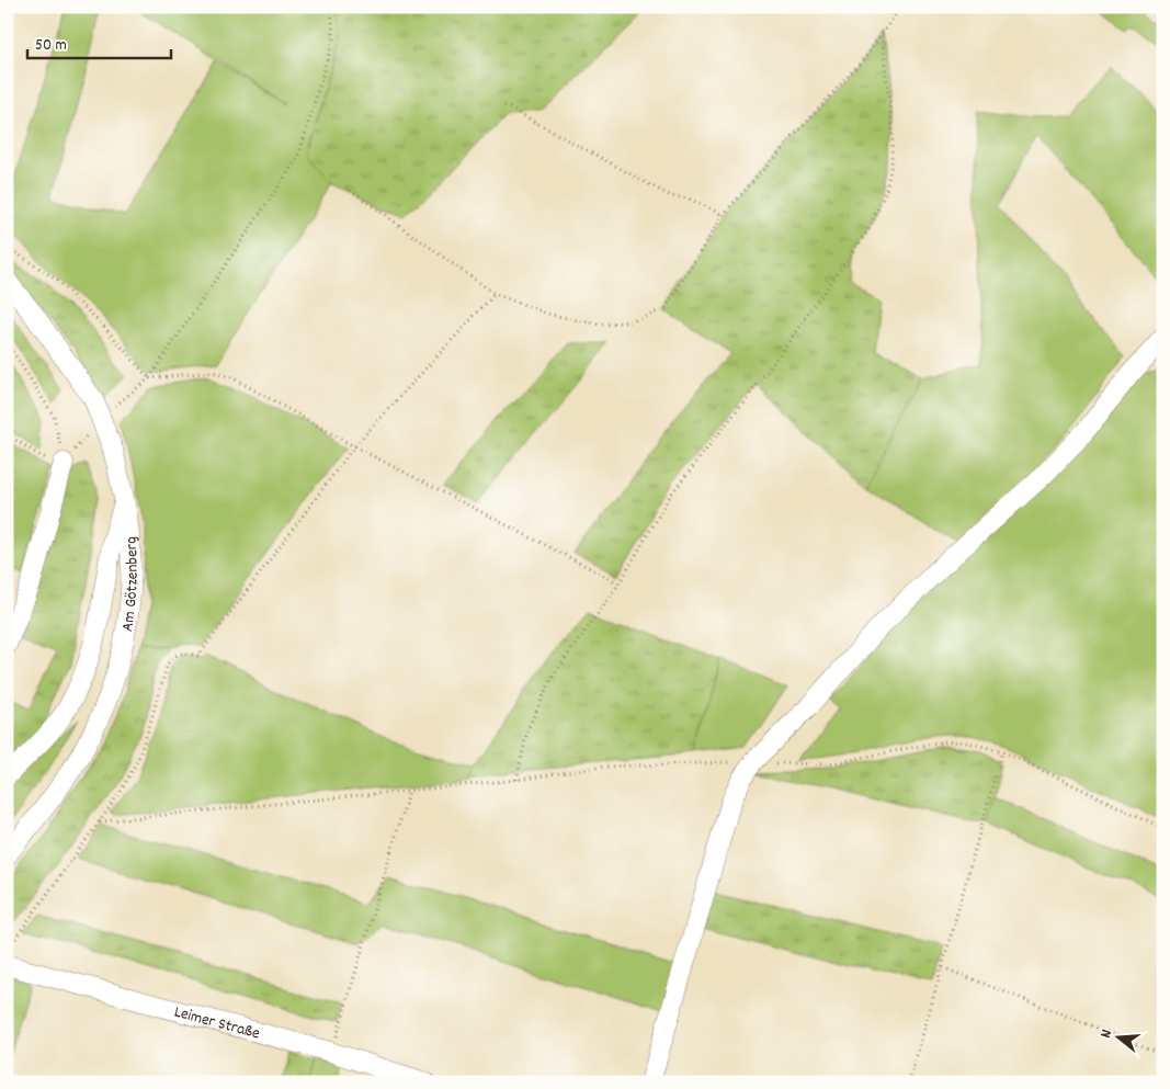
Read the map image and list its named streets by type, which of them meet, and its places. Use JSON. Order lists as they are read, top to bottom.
{
  "streets": {
    "street": ["Am Götzenberg", "Leimer Straße"]
  },
  "scale_bar": "50 m",
  "north": "left"
}
